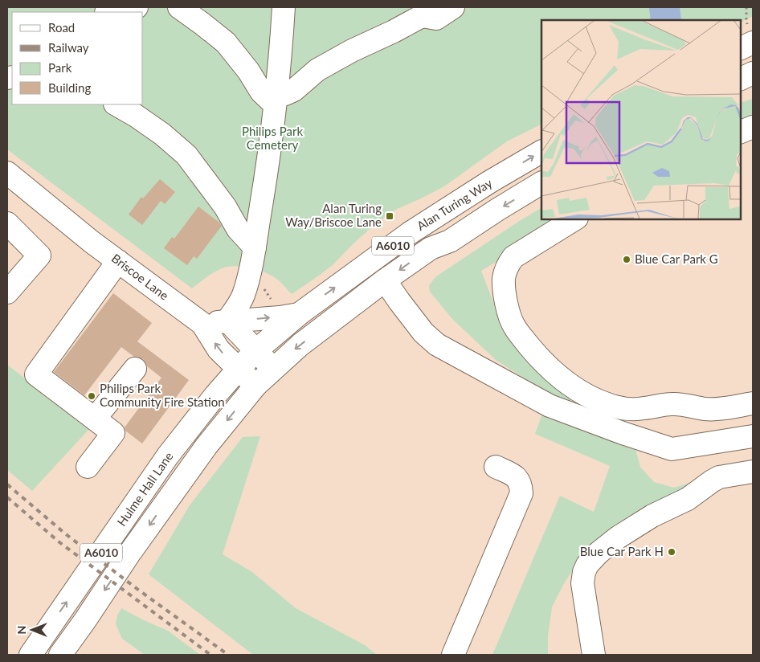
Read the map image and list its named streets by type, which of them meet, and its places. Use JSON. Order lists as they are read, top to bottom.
{
  "streets": {
    "main road": [
      "Alan Turing Way",
      "A6010",
      "Briscoe Lane",
      "Hulme Hall Lane"
    ]
  },
  "crossings": [
    ["Alan Turing Way", "Hulme Hall Lane"]
  ],
  "parks": ["Philips Park Cemetery"],
  "places": {
    "transit": ["Alan Turing Way/Briscoe Lane"],
    "other": ["Blue Car Park G", "Philips Park Community Fire Station", "Blue Car Park H"]
  },
  "legend": [
    "Road",
    "Railway",
    "Park",
    "Building"
  ],
  "north": "left"
}
